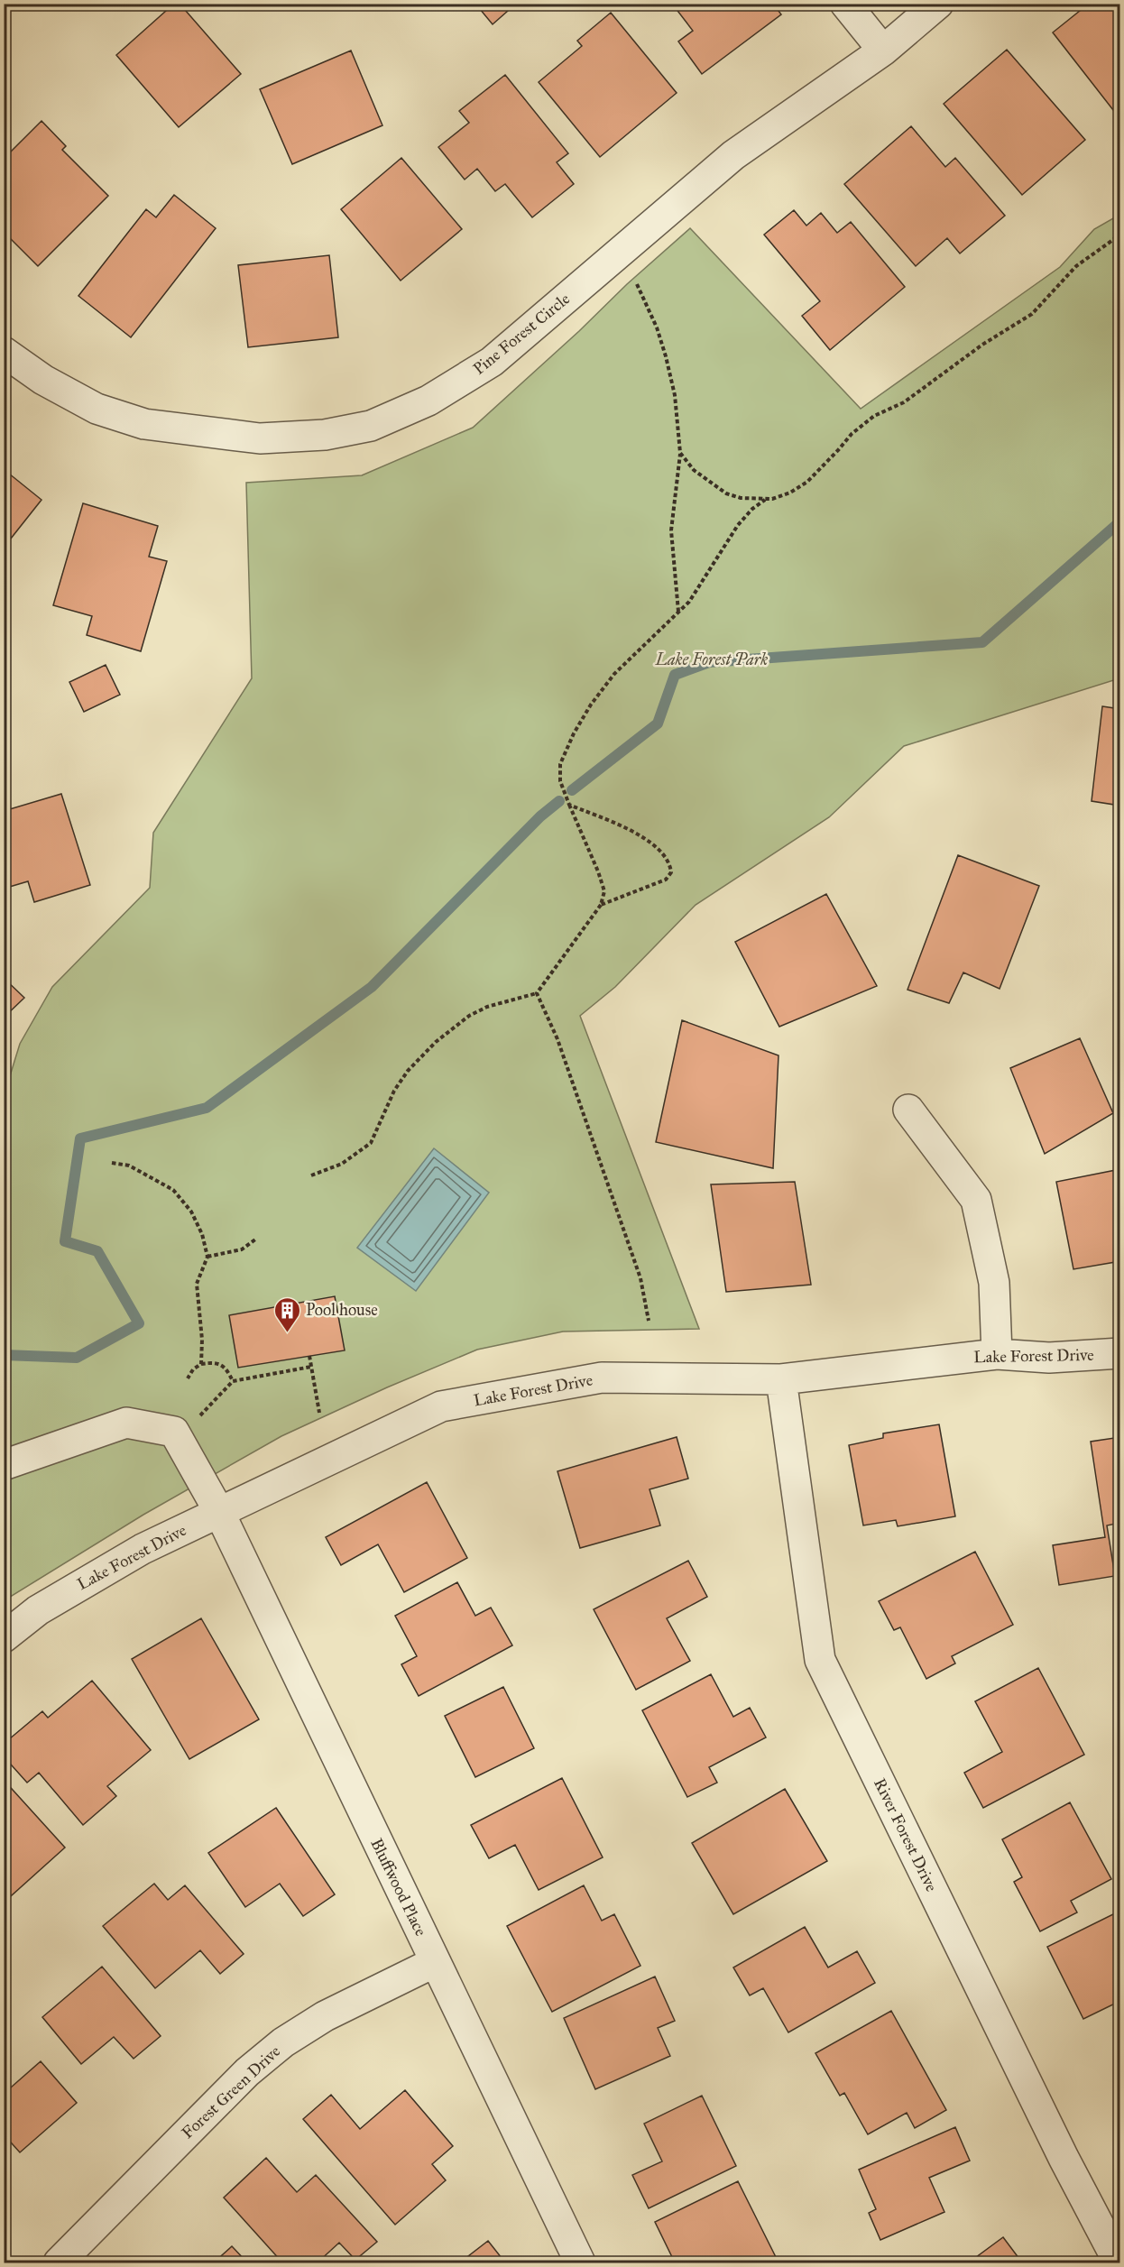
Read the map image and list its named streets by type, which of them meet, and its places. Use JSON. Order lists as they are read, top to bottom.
{
  "streets": {
    "street": [
      "Pine Forest Circle",
      "Lake Forest Drive",
      "River Forest Drive",
      "Bluffwood Place",
      "Forest Green Drive"
    ]
  },
  "crossings": [
    ["Lake Forest Drive", "River Forest Drive"],
    ["Lake Forest Drive", "Bluffwood Place"],
    ["Bluffwood Place", "Forest Green Drive"]
  ],
  "parks": ["Lake Forest Park"],
  "places": {
    "building": ["Pool house"]
  }
}
